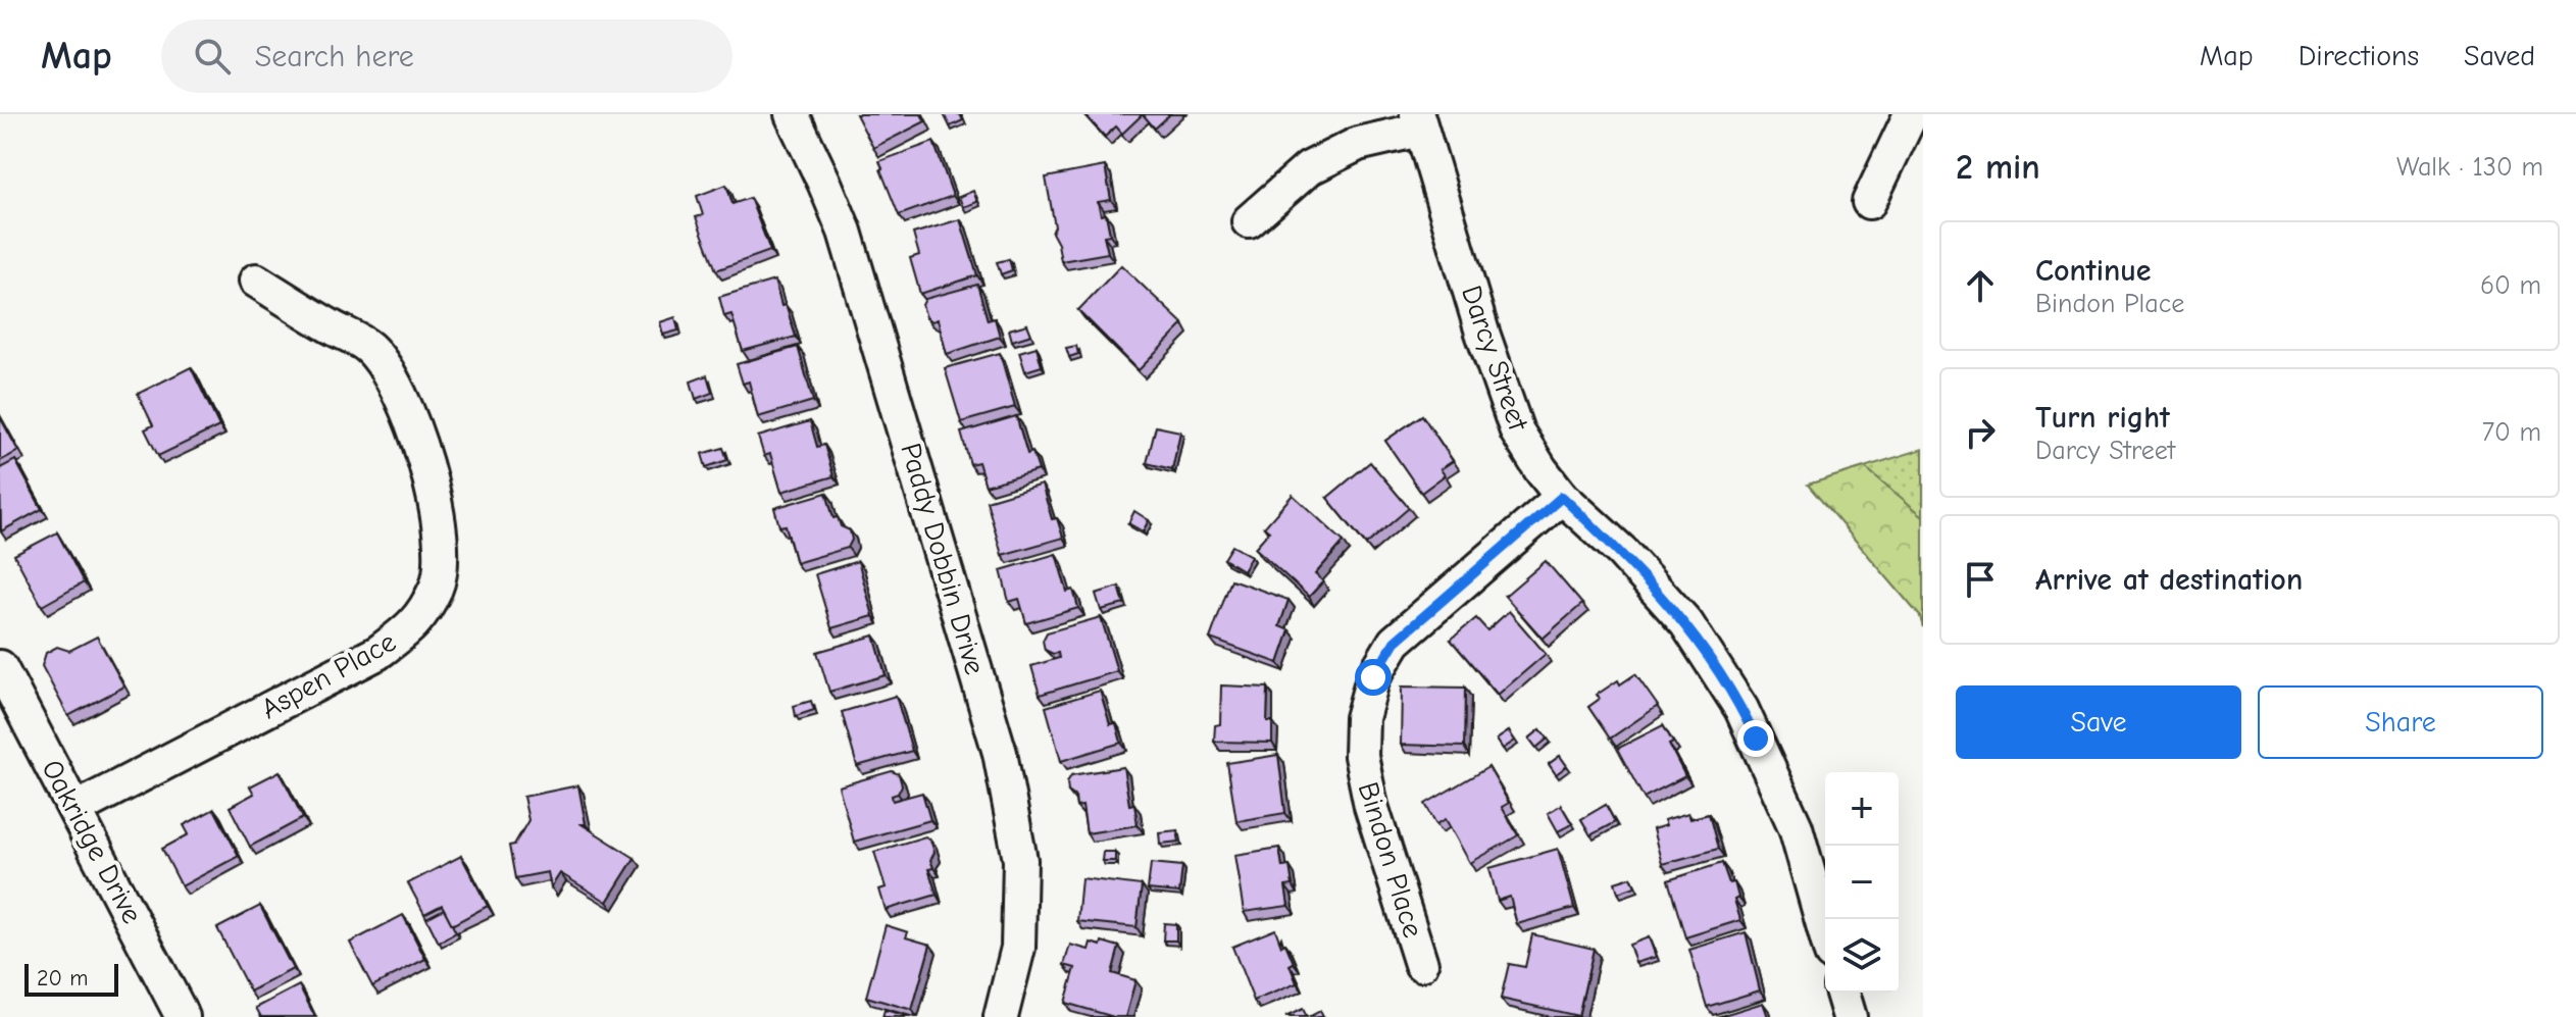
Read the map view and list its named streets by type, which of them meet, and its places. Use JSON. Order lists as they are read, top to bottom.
{
  "streets": {
    "street": [
      "Darcy Street",
      "Paddy Dobbin Drive",
      "Aspen Place",
      "Oakridge Drive",
      "Bindon Place"
    ]
  },
  "crossings": [
    ["Darcy Street", "Bindon Place"],
    ["Aspen Place", "Oakridge Drive"]
  ],
  "scale_bar": "20 m",
  "page": {
    "header": "Map",
    "search": "Search here",
    "nav": ["Map", "Directions", "Saved"],
    "heading": ["2 min", "Walk · 130 m"],
    "list": [
      ["Continue", "Bindon Place", "60 m"],
      ["Turn right", "Darcy Street", "70 m"],
      "Arrive at destination"
    ],
    "buttons": ["Save", "Share"],
    "map_buttons": ["+", "−"],
    "scale": "20 m"
  }
}
